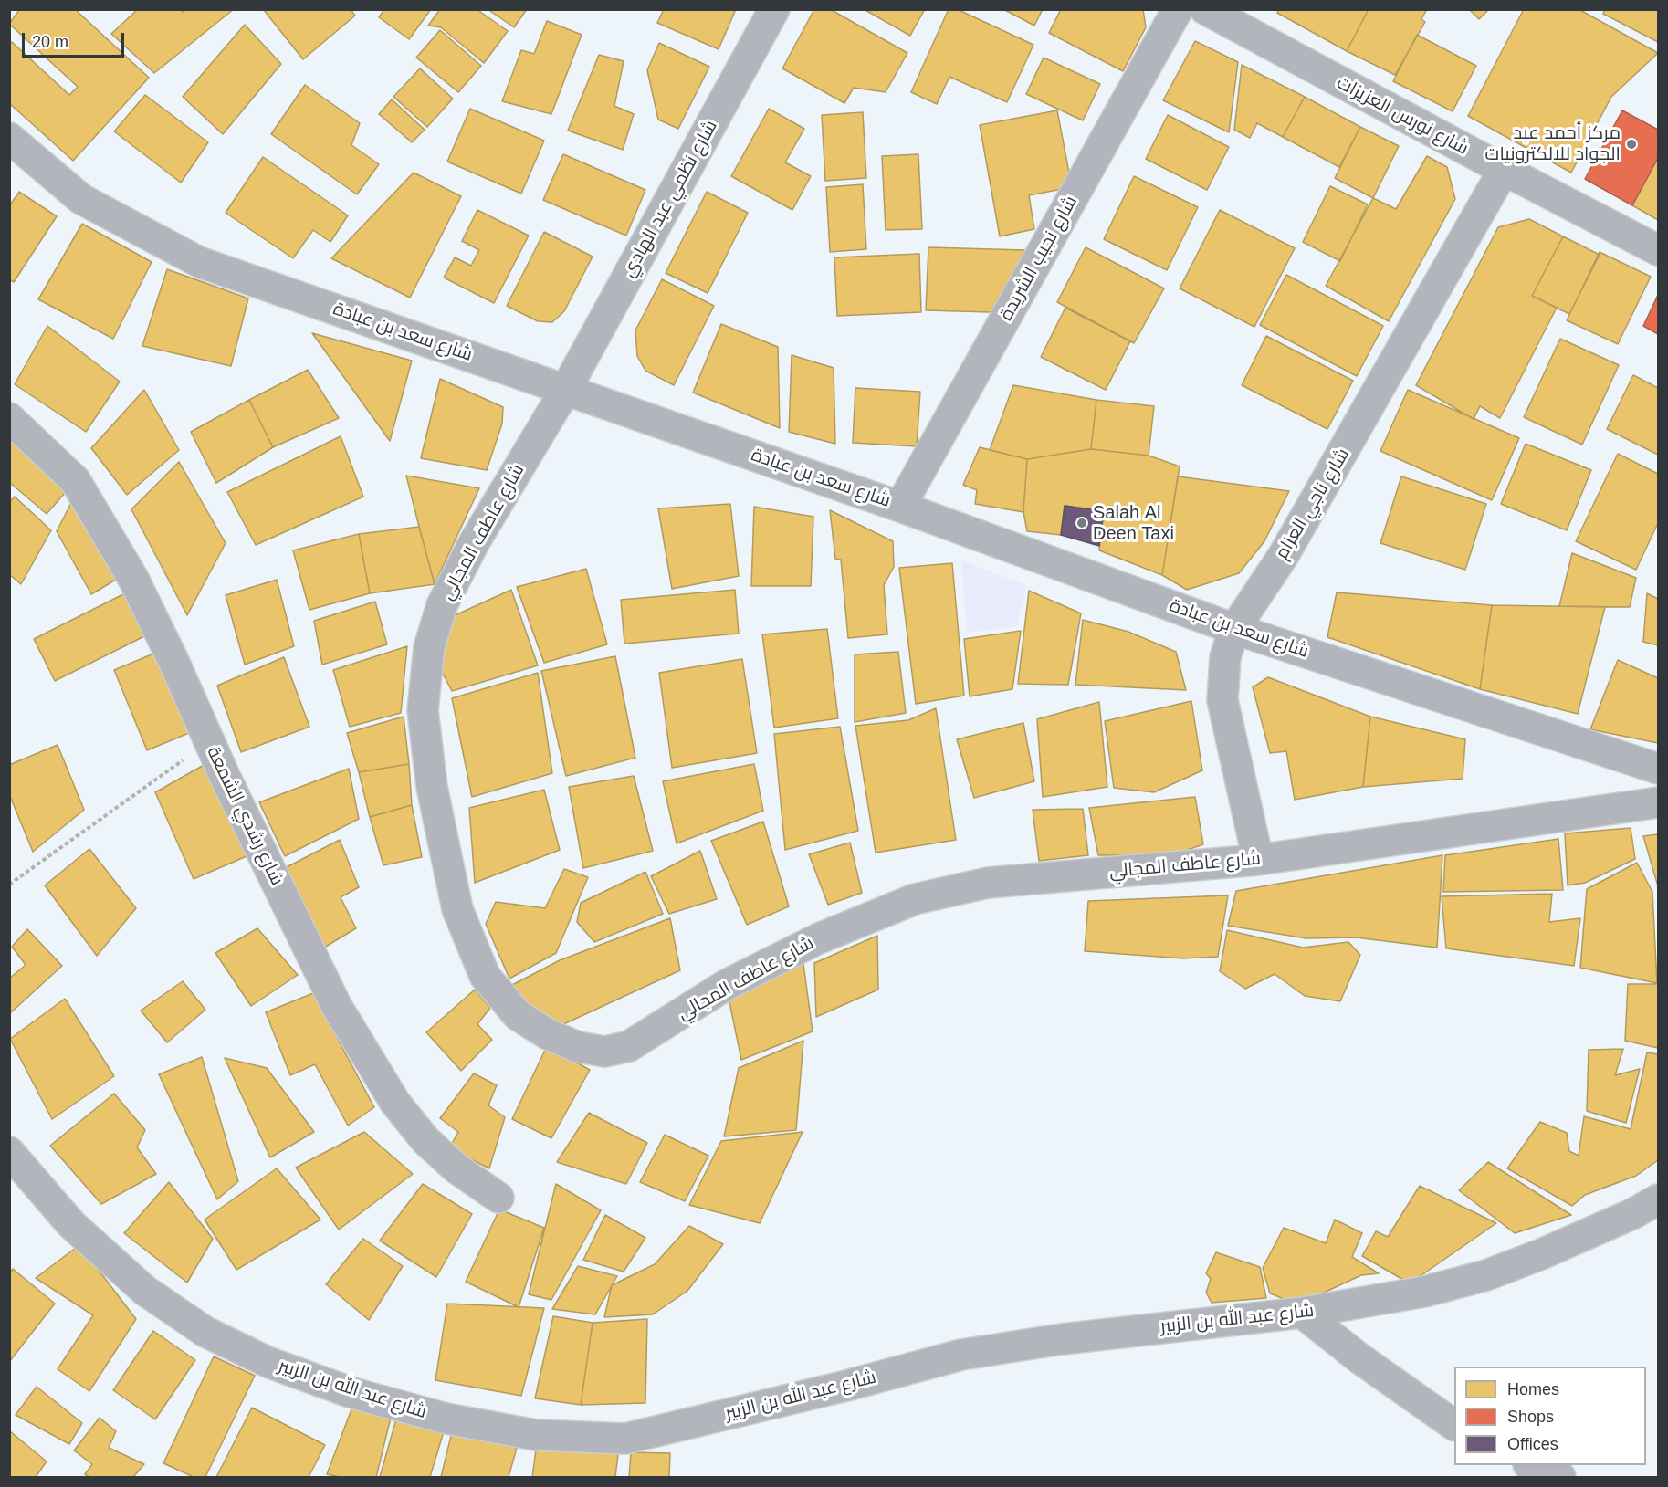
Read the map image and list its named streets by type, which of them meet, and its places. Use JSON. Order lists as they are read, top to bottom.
{
  "streets": {
    "street": [
      "شارع نورس العزيزات",
      "شارع نظمي عبد الهادي",
      "شارع نجيب الشريدة",
      "شارع سعد بن عبادة",
      "شارع ناجي العزام",
      "شارع عاطف المجالي",
      "شارع رشدي الشمعة",
      "شارع عبد الله بن الزبير"
    ]
  },
  "crossings": [
    ["شارع نورس العزيزات", "شارع ناجي العزام"],
    ["شارع نظمي عبد الهادي", "شارع سعد بن عبادة"],
    ["شارع نظمي عبد الهادي", "شارع عاطف المجالي"],
    ["شارع نجيب الشريدة", "شارع سعد بن عبادة"],
    ["شارع سعد بن عبادة", "شارع ناجي العزام"],
    ["شارع سعد بن عبادة", "شارع عاطف المجالي"],
    ["شارع ناجي العزام", "شارع عاطف المجالي"]
  ],
  "places": ["مركز أحمد عبد الجواد للالكترونيات", "Salah Al Deen Taxi"],
  "legend": ["Homes", "Shops", "Offices"],
  "scale_bar": "20 m"
}
